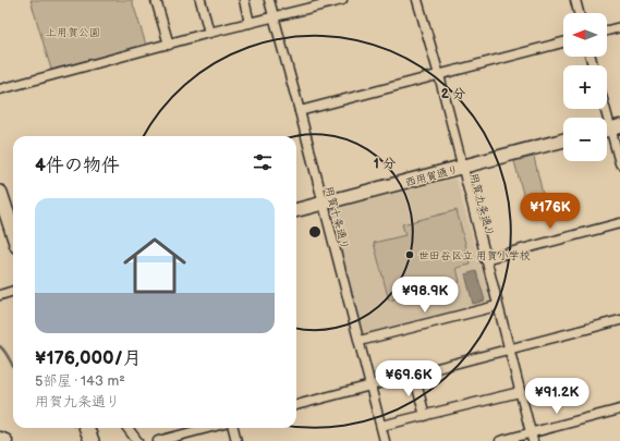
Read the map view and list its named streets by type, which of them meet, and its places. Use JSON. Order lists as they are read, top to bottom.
{
  "streets": {
    "street": ["西用賀通り", "用賀九条通り", "用賀十条通り"]
  },
  "crossings": [
    ["西用賀通り", "用賀九条通り"],
    ["西用賀通り", "用賀十条通り"]
  ],
  "parks": ["上用賀公園"],
  "places": ["世田谷区立 用賀小学校"],
  "north": "left",
  "page": {
    "map_buttons": ["+", "−"],
    "heading": "4件の物件",
    "list": [
      {
        "name": "¥176,000/月",
        "note": "5部屋 · 143 m² · 用賀九条通り"
      }
    ],
    "price": [
      "¥176K",
      "¥98.9K",
      "¥69.6K",
      "¥91.2K"
    ]
  },
  "rings": ["2 分", "1 分"]
}
